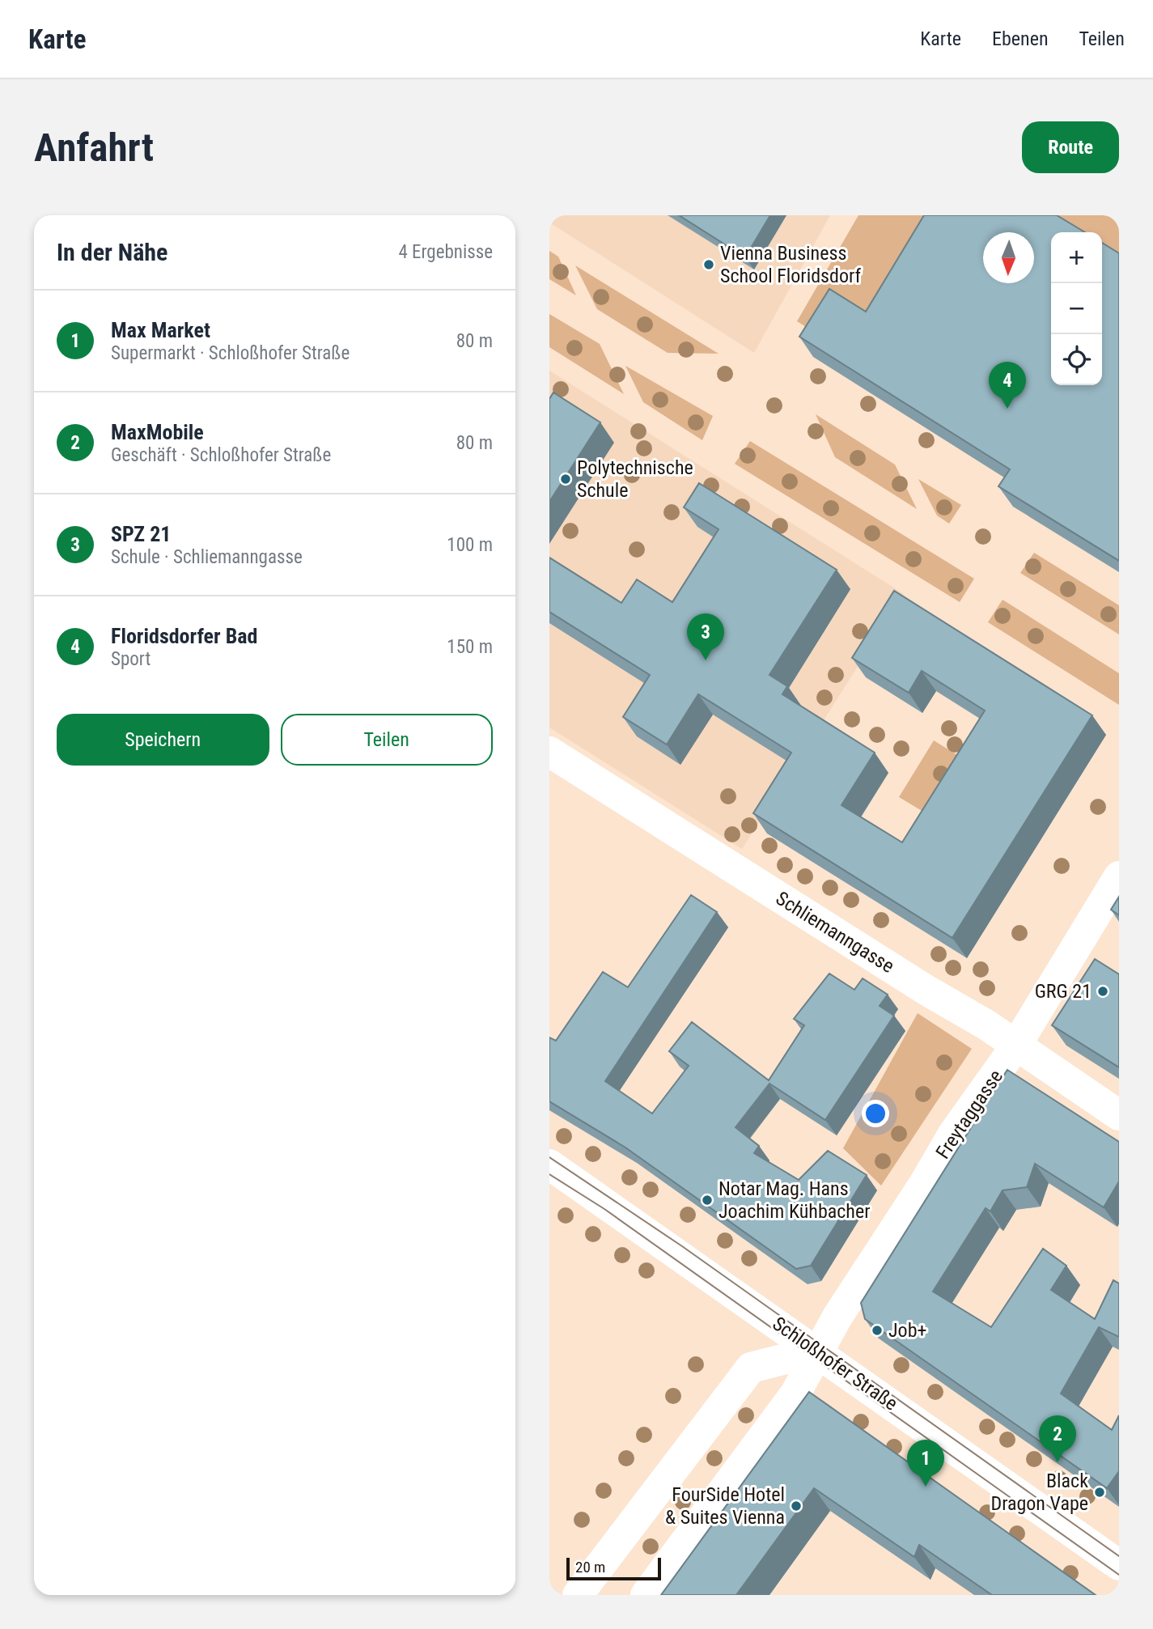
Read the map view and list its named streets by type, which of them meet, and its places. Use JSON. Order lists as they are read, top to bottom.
{
  "streets": {
    "street": ["Schliemanngasse", "Freytaggasse", "Schloßhofer Straße"]
  },
  "crossings": [
    ["Schliemanngasse", "Freytaggasse"],
    ["Freytaggasse", "Schloßhofer Straße"]
  ],
  "places": [
    "Vienna Business School Floridsdorf",
    "Polytechnische Schule",
    "GRG 21",
    "Notar Mag. Hans Joachim Kühbacher",
    "Job+",
    "Black Dragon Vape",
    "FourSide Hotel & Suites Vienna"
  ],
  "scale_bar": "20 m",
  "north": "bottom",
  "page": {
    "header": "Karte",
    "nav": ["Karte", "Ebenen", "Teilen"],
    "buttons": [
      "Route",
      ["Speichern", "Teilen"]
    ],
    "title": "Anfahrt",
    "heading": ["In der Nähe", "4 Ergebnisse"],
    "map_buttons": ["+", "−"],
    "list": [
      {
        "mark": "1",
        "name": "Max Market",
        "note": "Supermarkt · Schloßhofer Straße",
        "value": "80 m"
      },
      {
        "mark": "2",
        "name": "MaxMobile",
        "note": "Geschäft · Schloßhofer Straße",
        "value": "80 m"
      },
      {
        "mark": "3",
        "name": "SPZ 21",
        "note": "Schule · Schliemanngasse",
        "value": "100 m"
      },
      {
        "mark": "4",
        "name": "Floridsdorfer Bad",
        "note": "Sport",
        "value": "150 m"
      }
    ],
    "pins": [
      "4",
      "3",
      "2",
      "1"
    ],
    "scale": "20 m"
  }
}
